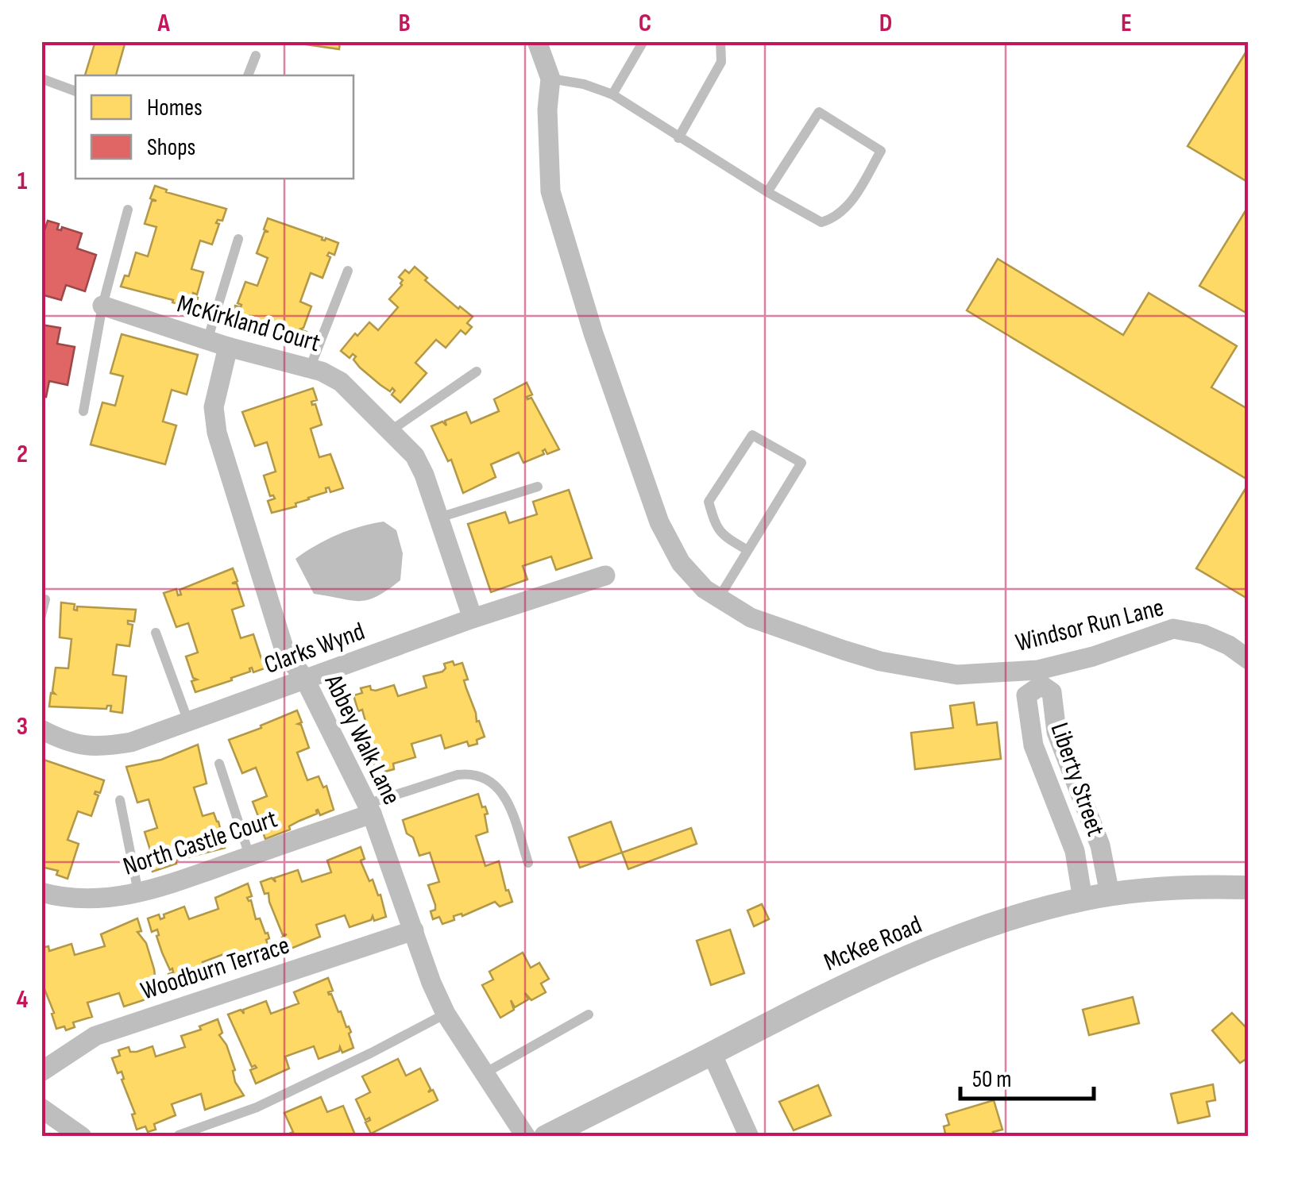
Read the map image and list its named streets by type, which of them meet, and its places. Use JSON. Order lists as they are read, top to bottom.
{
  "streets": {
    "street": [
      "McKirkland Court",
      "Windsor Run Lane",
      "Clarks Wynd",
      "Abbey Walk Lane",
      "Liberty Street",
      "North Castle Court",
      "McKee Road",
      "Woodburn Terrace"
    ]
  },
  "crossings": [
    ["McKirkland Court", "Clarks Wynd"],
    ["McKirkland Court", "Abbey Walk Lane"],
    ["Windsor Run Lane", "Liberty Street"],
    ["Clarks Wynd", "Abbey Walk Lane"],
    ["Abbey Walk Lane", "North Castle Court"],
    ["Abbey Walk Lane", "Woodburn Terrace"],
    ["Liberty Street", "McKee Road"]
  ],
  "legend": ["Homes", "Shops"],
  "scale_bar": "50 m",
  "grid": {
    "columns": [
      "A",
      "B",
      "C",
      "D",
      "E"
    ],
    "rows": [
      "1",
      "2",
      "3",
      "4"
    ]
  }
}
